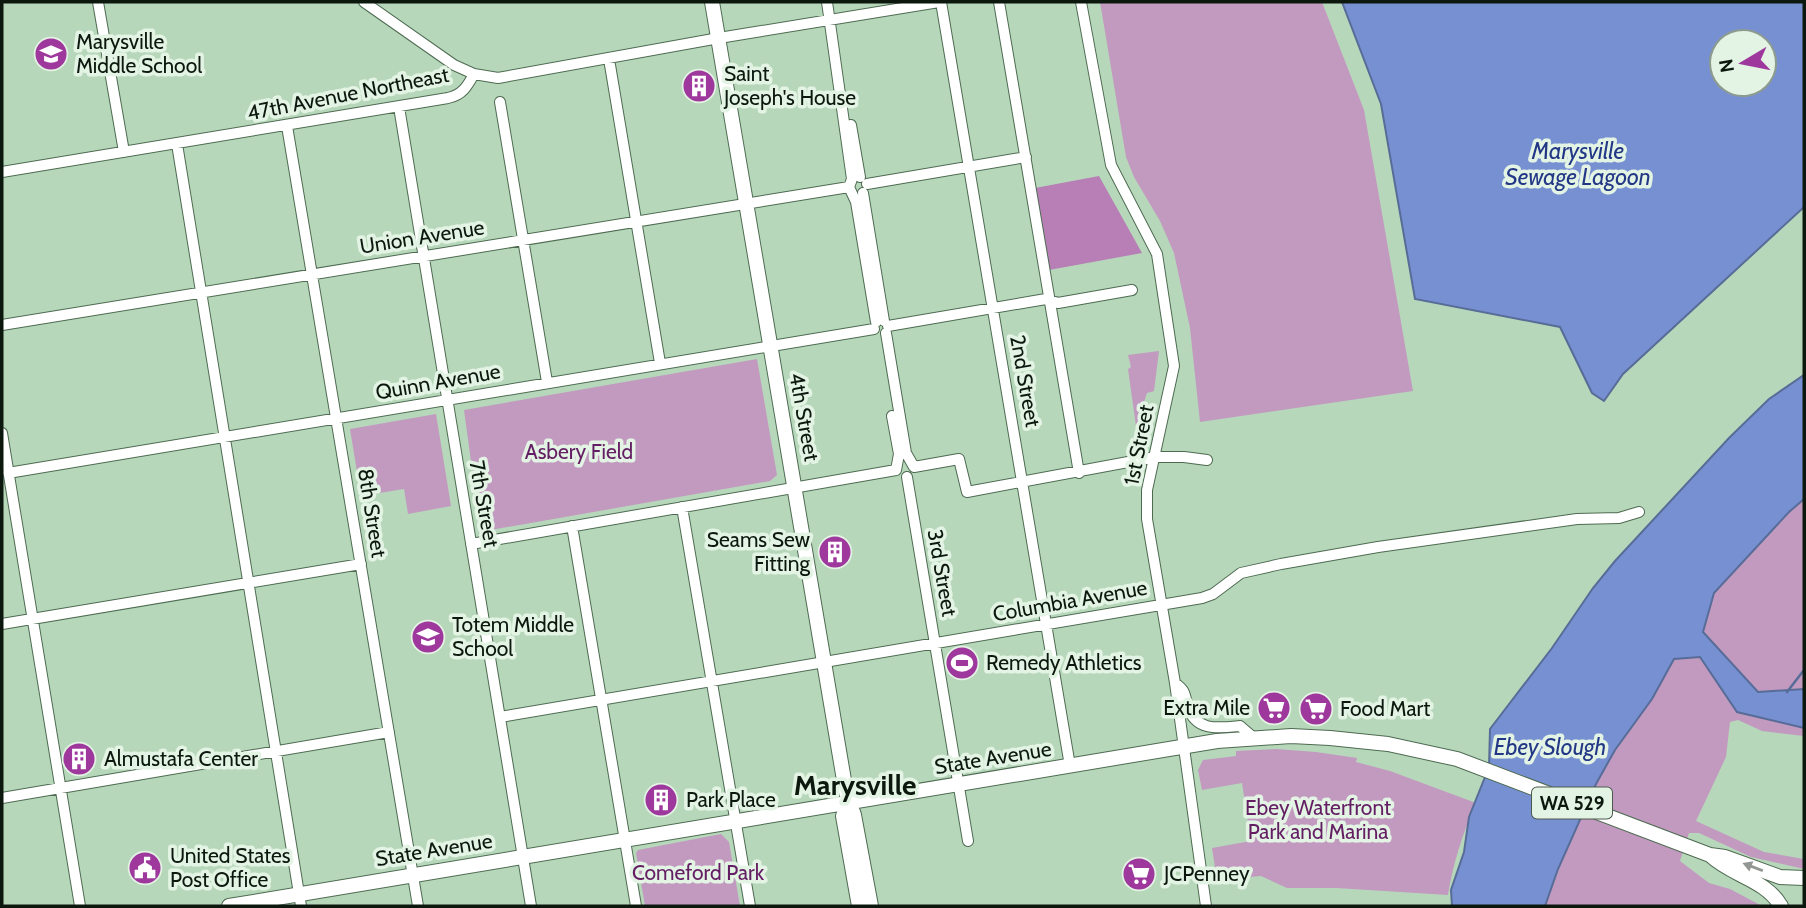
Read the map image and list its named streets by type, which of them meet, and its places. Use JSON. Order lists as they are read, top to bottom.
{
  "streets": {
    "main road": ["4th Street", "State Avenue", "WA 529"],
    "street": [
      "47th Avenue Northeast",
      "Union Avenue",
      "2nd Street",
      "Quinn Avenue",
      "1st Street",
      "7th Street",
      "8th Street",
      "3rd Street",
      "Columbia Avenue"
    ]
  },
  "crossings": [
    ["47th Avenue Northeast", "2nd Street"],
    ["47th Avenue Northeast", "4th Street"],
    ["47th Avenue Northeast", "7th Street"],
    ["47th Avenue Northeast", "8th Street"],
    ["Union Avenue", "2nd Street"],
    ["Union Avenue", "4th Street"],
    ["Union Avenue", "7th Street"],
    ["Union Avenue", "8th Street"],
    ["2nd Street", "Quinn Avenue"],
    ["2nd Street", "Columbia Avenue"],
    ["2nd Street", "State Avenue"],
    ["Quinn Avenue", "4th Street"],
    ["Quinn Avenue", "7th Street"],
    ["Quinn Avenue", "8th Street"],
    ["4th Street", "Columbia Avenue"],
    ["4th Street", "State Avenue"],
    ["1st Street", "Columbia Avenue"],
    ["1st Street", "State Avenue"],
    ["7th Street", "Columbia Avenue"],
    ["7th Street", "State Avenue"],
    ["8th Street", "State Avenue"],
    ["3rd Street", "Columbia Avenue"],
    ["3rd Street", "State Avenue"]
  ],
  "districts": ["Marysville"],
  "water": ["Marysville Sewage Lagoon", "Ebey Slough"],
  "parks": ["Asbery Field", "Ebey Waterfront Park and Marina", "Comeford Park"],
  "places": {
    "school or university": ["Marysville Middle School", "Totem Middle School"],
    "building": [
      "Saint Joseph's House",
      "Seams Sew Fitting",
      "Almustafa Center",
      "Park Place"
    ],
    "sports": ["Remedy Athletics"],
    "supermarket": ["Extra Mile", "Food Mart", "JCPenney"],
    "public building": ["United States Post Office"]
  },
  "north": "left"
}
